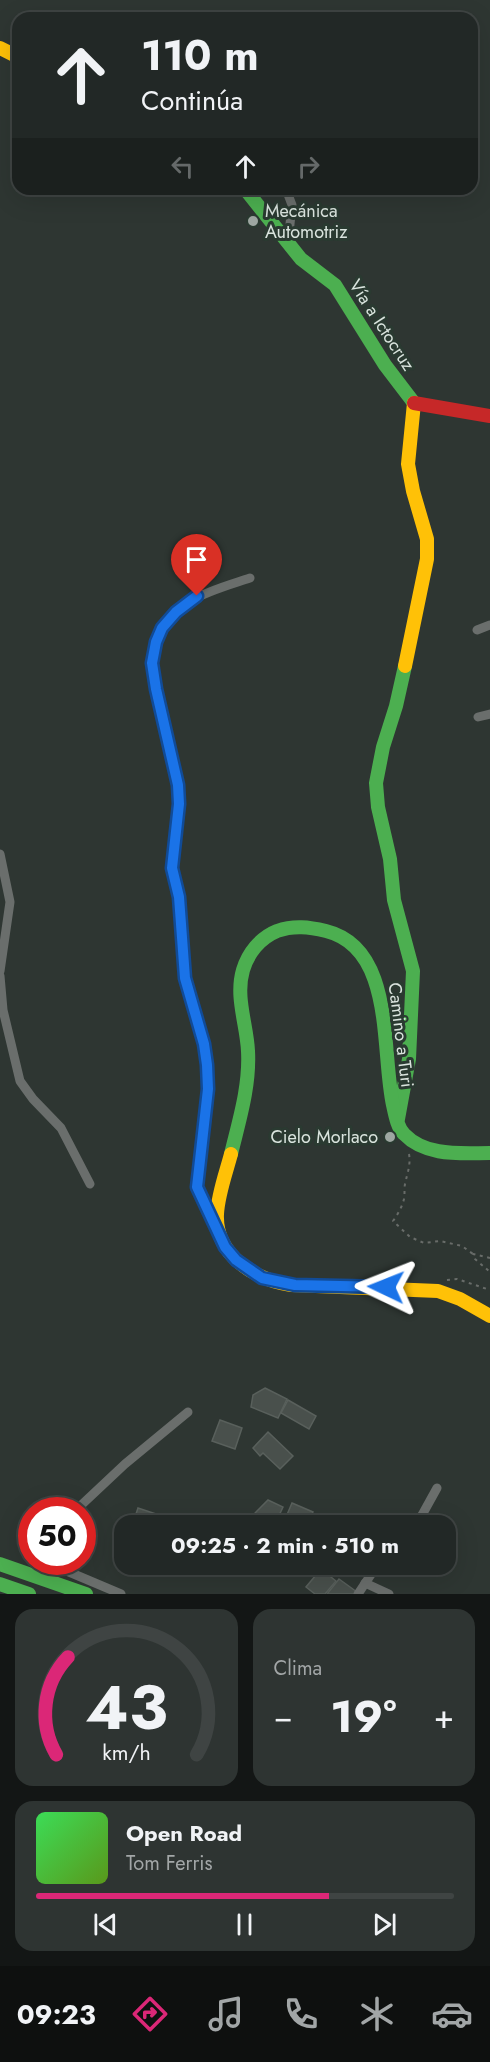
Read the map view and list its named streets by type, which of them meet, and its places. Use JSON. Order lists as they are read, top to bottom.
{
  "streets": {
    "main road": ["Vía a Ictocruz", "Camino a Turi"]
  },
  "places": ["Mecánica Automotriz", "Cielo Morlaco"],
  "page": {
    "turn": ["110 m", "Continúa"],
    "limit": "50",
    "trip": "09:25 · 2 min · 510 m",
    "tile": "Clima",
    "heat": ["−", "19°", "+"],
    "song": ["Open Road", "Tom Ferris"],
    "tabs": "09:23",
    "gauge": ["43", "km/h"]
  }
}
